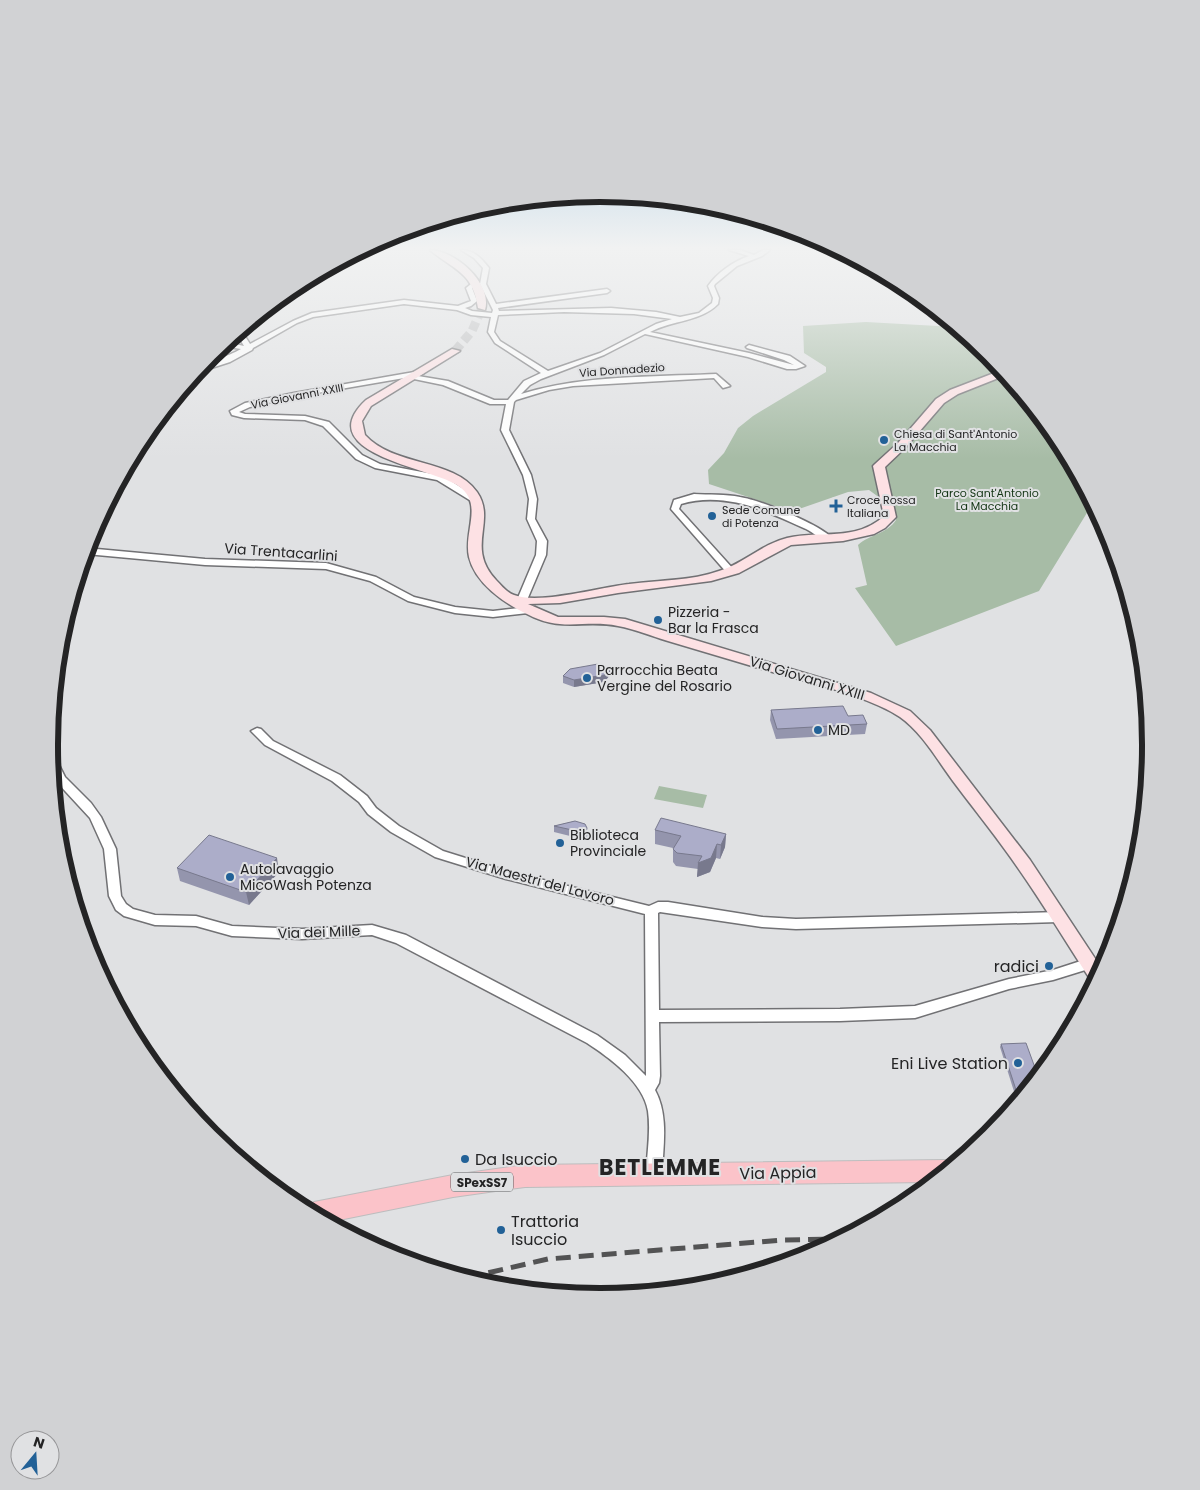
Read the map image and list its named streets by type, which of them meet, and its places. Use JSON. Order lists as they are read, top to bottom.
{
  "streets": {
    "main road": ["Via Giovanni XXIII", "Via Appia", "SPexSS7"],
    "street": [
      "Via Donnadezio",
      "Via Trentacarlini",
      "Via Maestri del Lavoro",
      "Via dei Mille"
    ]
  },
  "crossings": [
    ["Via Donnadezio", "Via Giovanni XXIII"],
    ["Via Giovanni XXIII", "Via Trentacarlini"],
    ["Via Giovanni XXIII", "Via Maestri del Lavoro"]
  ],
  "districts": ["BETLEMME"],
  "parks": ["Parco Sant'Antonio La Macchia"],
  "places": {
    "other": [
      "Chiesa di Sant'Antonio La Macchia",
      "Sede Comune di Potenza",
      "Pizzeria - Bar la Frasca",
      "Parrocchia Beata Vergine del Rosario",
      "MD",
      "Biblioteca Provinciale",
      "Autolavaggio MicoWash Potenza",
      "radici",
      "Eni Live Station",
      "Da Isuccio",
      "Trattoria Isuccio"
    ],
    "health": ["Croce Rossa Italiana"]
  },
  "north": "top"
}
